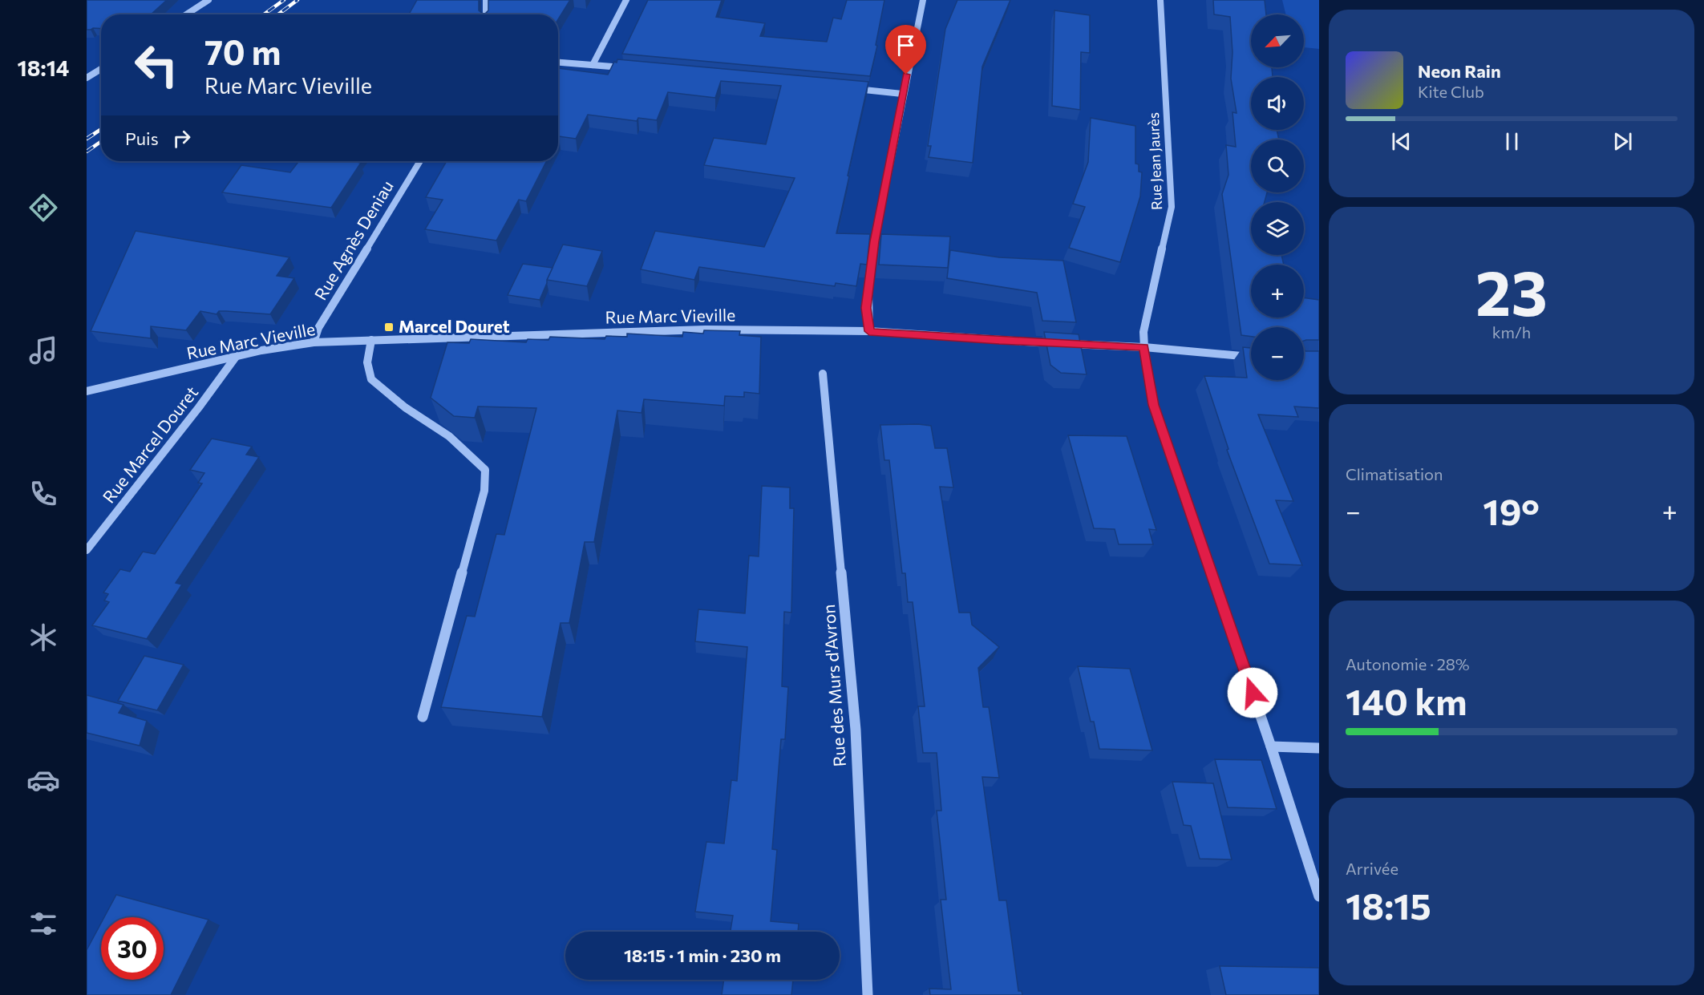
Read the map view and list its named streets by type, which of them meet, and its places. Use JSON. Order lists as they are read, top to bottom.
{
  "streets": {
    "street": [
      "Rue Jean Jaurès",
      "Rue Agnès Deniau",
      "Rue Marc Vieville",
      "Rue Marcel Douret",
      "Rue des Murs d'Avron"
    ]
  },
  "crossings": [
    ["Rue Jean Jaurès", "Rue Marc Vieville"],
    ["Rue Agnès Deniau", "Rue Marc Vieville"],
    ["Rue Marc Vieville", "Rue Marcel Douret"]
  ],
  "places": {
    "transit": ["Marcel Douret"]
  },
  "north": "bottom left",
  "page": {
    "tabs": "18:14",
    "map_buttons": ["+", "−"],
    "turn": ["70 m", "Rue Marc Vieville"],
    "song": ["Neon Rain", "Kite Club"],
    "then": "Puis",
    "tile": [
      ["23", "km/h"],
      "Climatisation",
      ["Autonomie · 28%", "140 km"],
      ["Arrivée", "18:15"]
    ],
    "heat": ["−", "19°", "+"],
    "limit": "30",
    "trip": "18:15 · 1 min · 230 m"
  }
}
